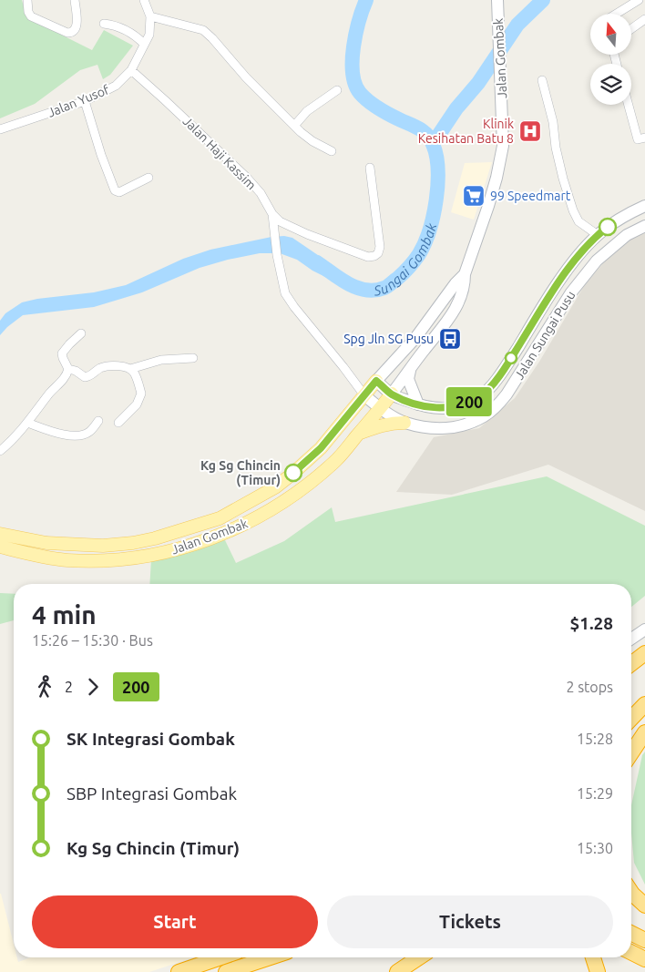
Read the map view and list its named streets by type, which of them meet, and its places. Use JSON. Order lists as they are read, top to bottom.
{
  "streets": {
    "main road": ["Jalan Gombak", "Jalan Sungai Pusu"],
    "street": ["Jalan Yusof", "Jalan Haji Kassim"]
  },
  "crossings": [
    ["Jalan Gombak", "Jalan Sungai Pusu"],
    ["Jalan Yusof", "Jalan Haji Kassim"]
  ],
  "water": ["Sungai Gombak"],
  "places": {
    "hospital": ["Klinik Kesihatan Batu 8"],
    "supermarket": ["99 Speedmart"],
    "bus stop": ["Spg Jln SG Pusu"],
    "other": ["Kg Sg Chincin (Timur)"]
  },
  "lines": ["bus line 200"],
  "north": "top",
  "page": {
    "on_map": "200",
    "heading": ["4 min", "15:26 – 15:30 · Bus", "$1.28"],
    "legs": ["2", "200", "2 stops"],
    "list": [
      {
        "name": "SK Integrasi Gombak",
        "value": "15:28"
      },
      {
        "name": "SBP Integrasi Gombak",
        "value": "15:29"
      },
      {
        "name": "Kg Sg Chincin (Timur)",
        "value": "15:30"
      }
    ],
    "buttons": ["Start", "Tickets"]
  }
}
